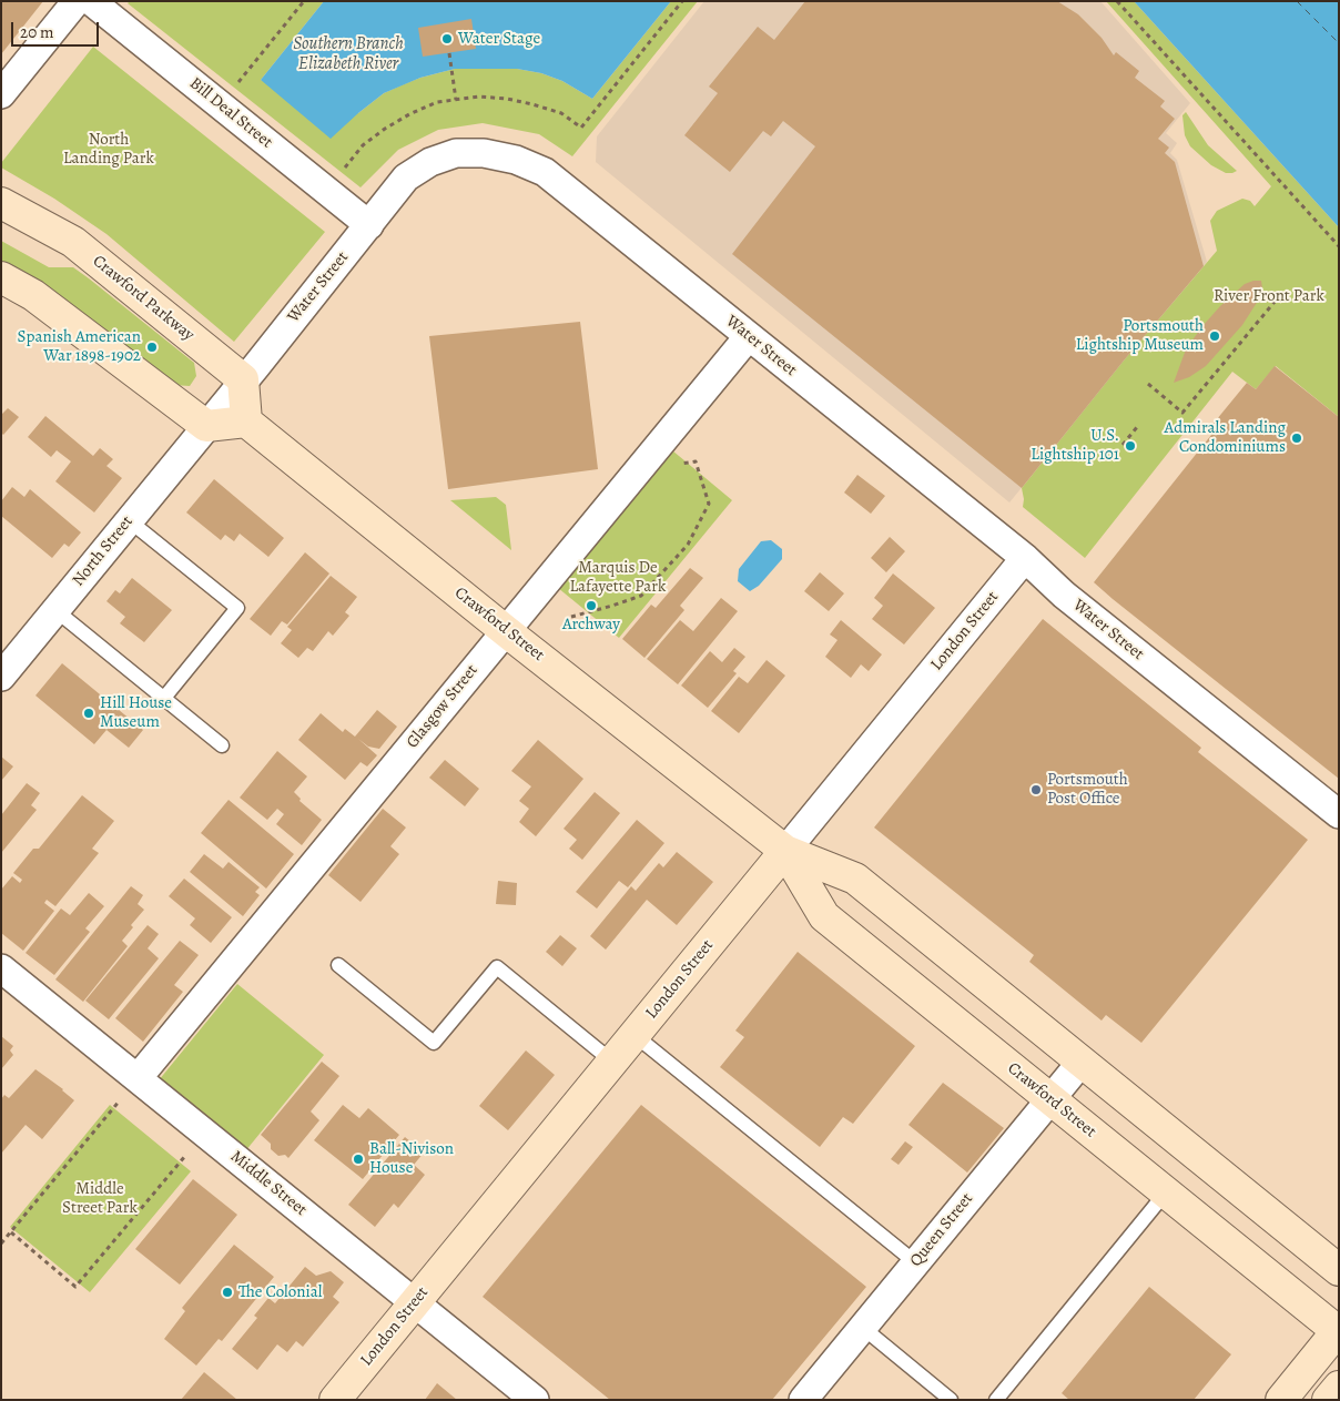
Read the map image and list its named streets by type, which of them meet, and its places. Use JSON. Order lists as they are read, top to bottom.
{
  "streets": {
    "main road": ["Crawford Parkway", "Crawford Street", "London Street"],
    "street": [
      "Bill Deal Street",
      "Water Street",
      "North Street",
      "Glasgow Street",
      "Middle Street",
      "Queen Street"
    ]
  },
  "crossings": [
    ["Bill Deal Street", "Water Street"],
    ["Water Street", "Crawford Parkway"],
    ["Water Street", "North Street"],
    ["Water Street", "London Street"],
    ["Water Street", "Glasgow Street"],
    ["Crawford Street", "London Street"],
    ["Crawford Street", "Glasgow Street"],
    ["Crawford Street", "Queen Street"],
    ["London Street", "Middle Street"],
    ["Glasgow Street", "Middle Street"]
  ],
  "water": ["Southern Branch Elizabeth River"],
  "parks": [
    "North Landing Park",
    "River Front Park",
    "Marquis De Lafayette Park",
    "Middle Street Park"
  ],
  "places": [
    "Water Stage",
    "Portsmouth Lightship Museum",
    "Spanish American War 1898-1902",
    "Admirals Landing Condominiums",
    "U.S. Lightship 101",
    "Archway",
    "Hill House Museum",
    "Portsmouth Post Office",
    "Ball-Nivison House",
    "The Colonial"
  ],
  "scale_bar": "20 m"
}
